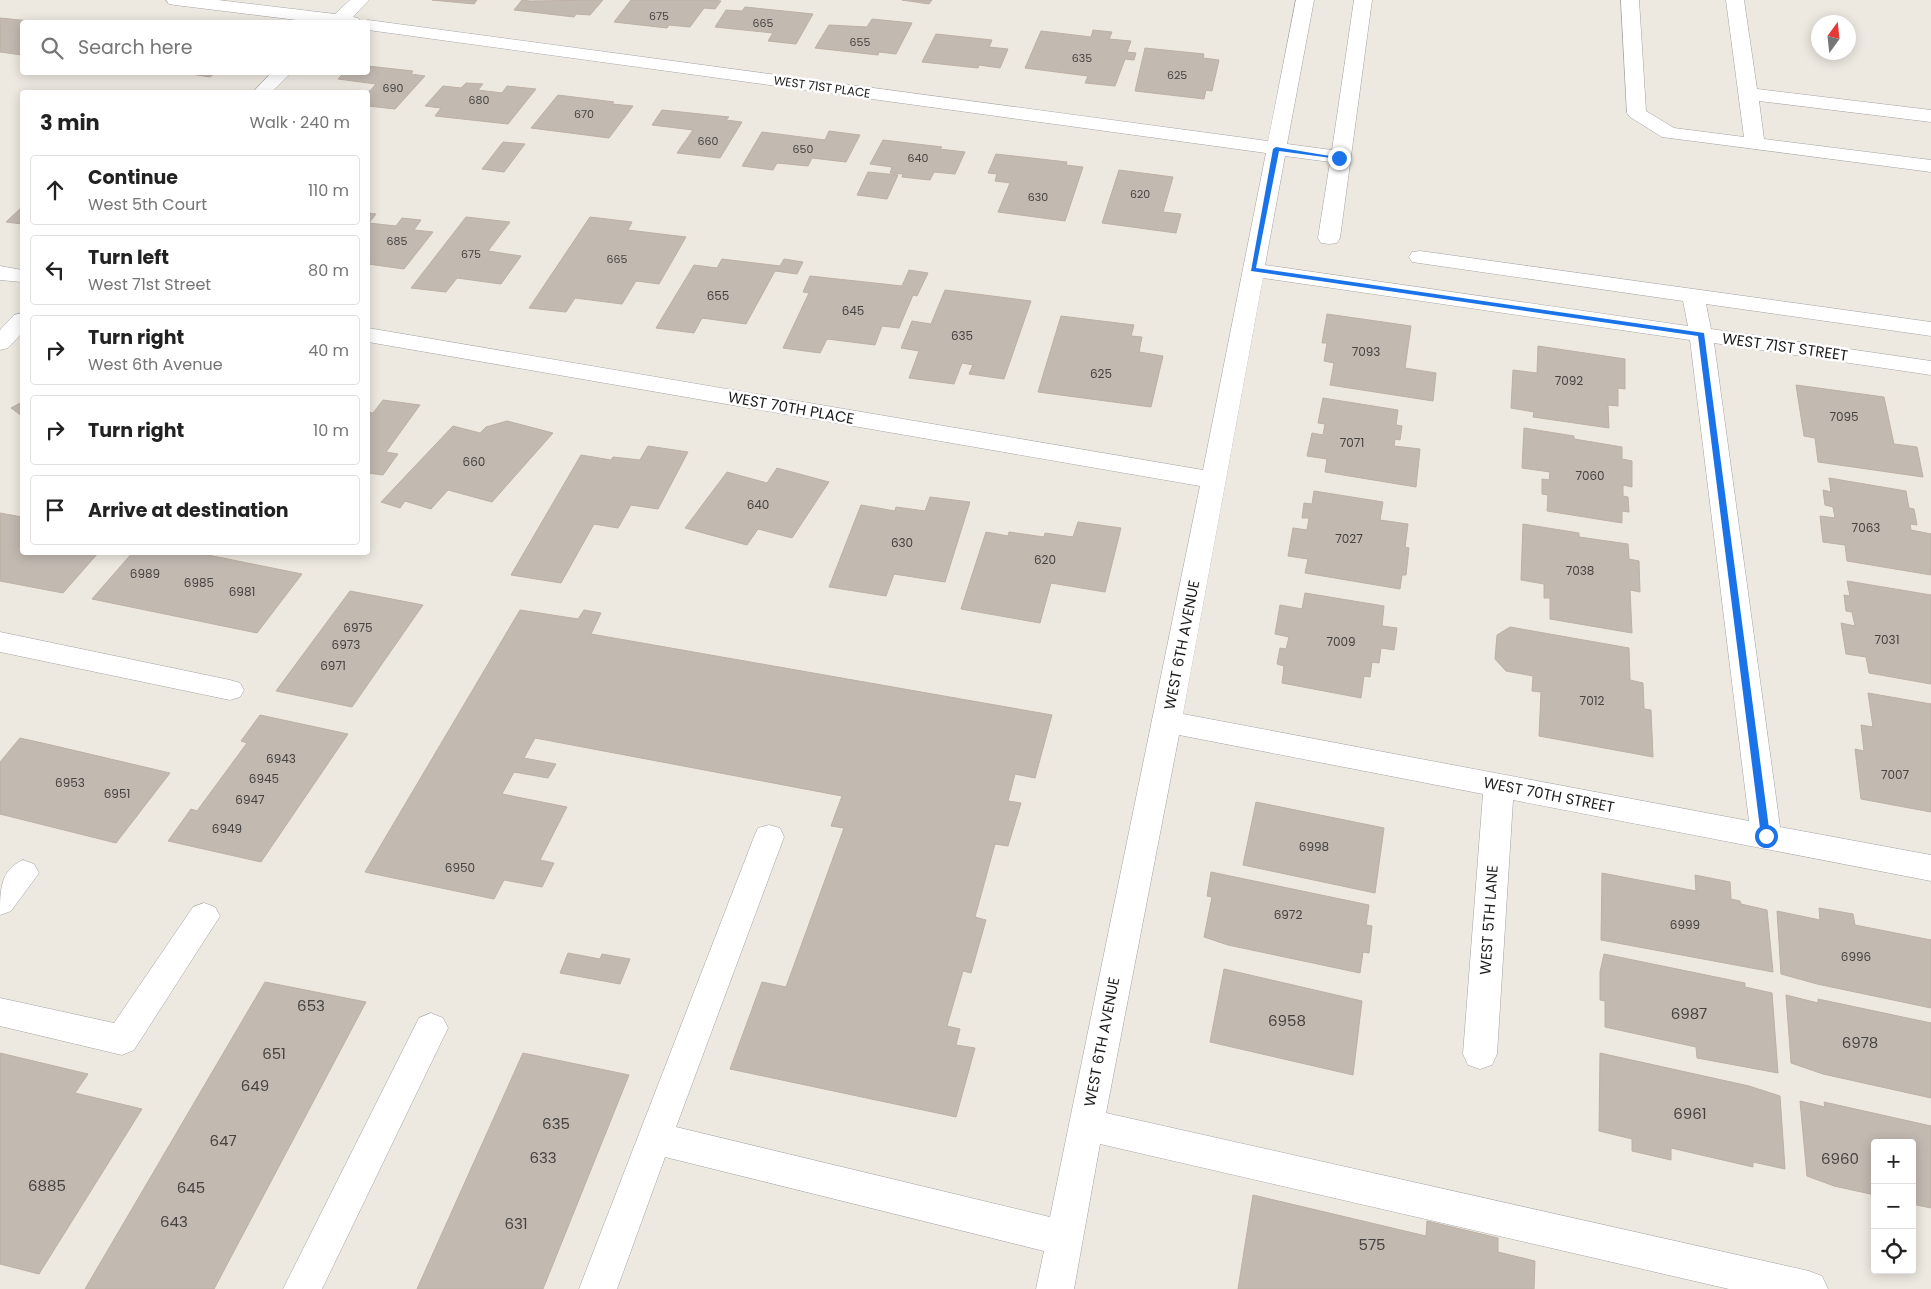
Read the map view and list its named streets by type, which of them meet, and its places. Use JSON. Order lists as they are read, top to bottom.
{
  "streets": {
    "street": [
      "WEST 71ST PLACE",
      "WEST 71ST STREET",
      "WEST 70TH PLACE",
      "WEST 6TH AVENUE",
      "WEST 70TH STREET",
      "WEST 5TH LANE"
    ]
  },
  "crossings": [
    ["WEST 71ST PLACE", "WEST 6TH AVENUE"],
    ["WEST 71ST STREET", "WEST 6TH AVENUE"],
    ["WEST 70TH PLACE", "WEST 6TH AVENUE"],
    ["WEST 6TH AVENUE", "WEST 70TH STREET"],
    ["WEST 70TH STREET", "WEST 5TH LANE"]
  ],
  "house_numbers": [
    "675",
    "665",
    "655",
    "635",
    "625",
    "690",
    "680",
    "670",
    "660",
    "650",
    "640",
    "620",
    "630",
    "685",
    "675",
    "665",
    "655",
    "645",
    "635",
    "7093",
    "625",
    "7092",
    "7095",
    "7071",
    "660",
    "7060",
    "640",
    "7063",
    "7027",
    "630",
    "620",
    "7038",
    "6989",
    "6985",
    "6981",
    "6975",
    "7031",
    "7009",
    "6973",
    "6971",
    "7012",
    "6943",
    "7007",
    "6945",
    "6953",
    "6951",
    "6947",
    "6949",
    "6998",
    "6950",
    "6972",
    "6999",
    "6996",
    "653",
    "6987",
    "6958",
    "6978",
    "651",
    "649",
    "6961",
    "635",
    "647",
    "633",
    "6960",
    "6885",
    "645",
    "643",
    "631",
    "575"
  ],
  "north": "top",
  "page": {
    "search": "Search here",
    "heading": ["3 min", "Walk · 240 m"],
    "list": [
      ["Continue", "West 5th Court", "110 m"],
      ["Turn left", "West 71st Street", "80 m"],
      ["Turn right", "West 6th Avenue", "40 m"],
      ["Turn right", "10 m"],
      "Arrive at destination"
    ],
    "map_buttons": ["+", "−"]
  }
}
